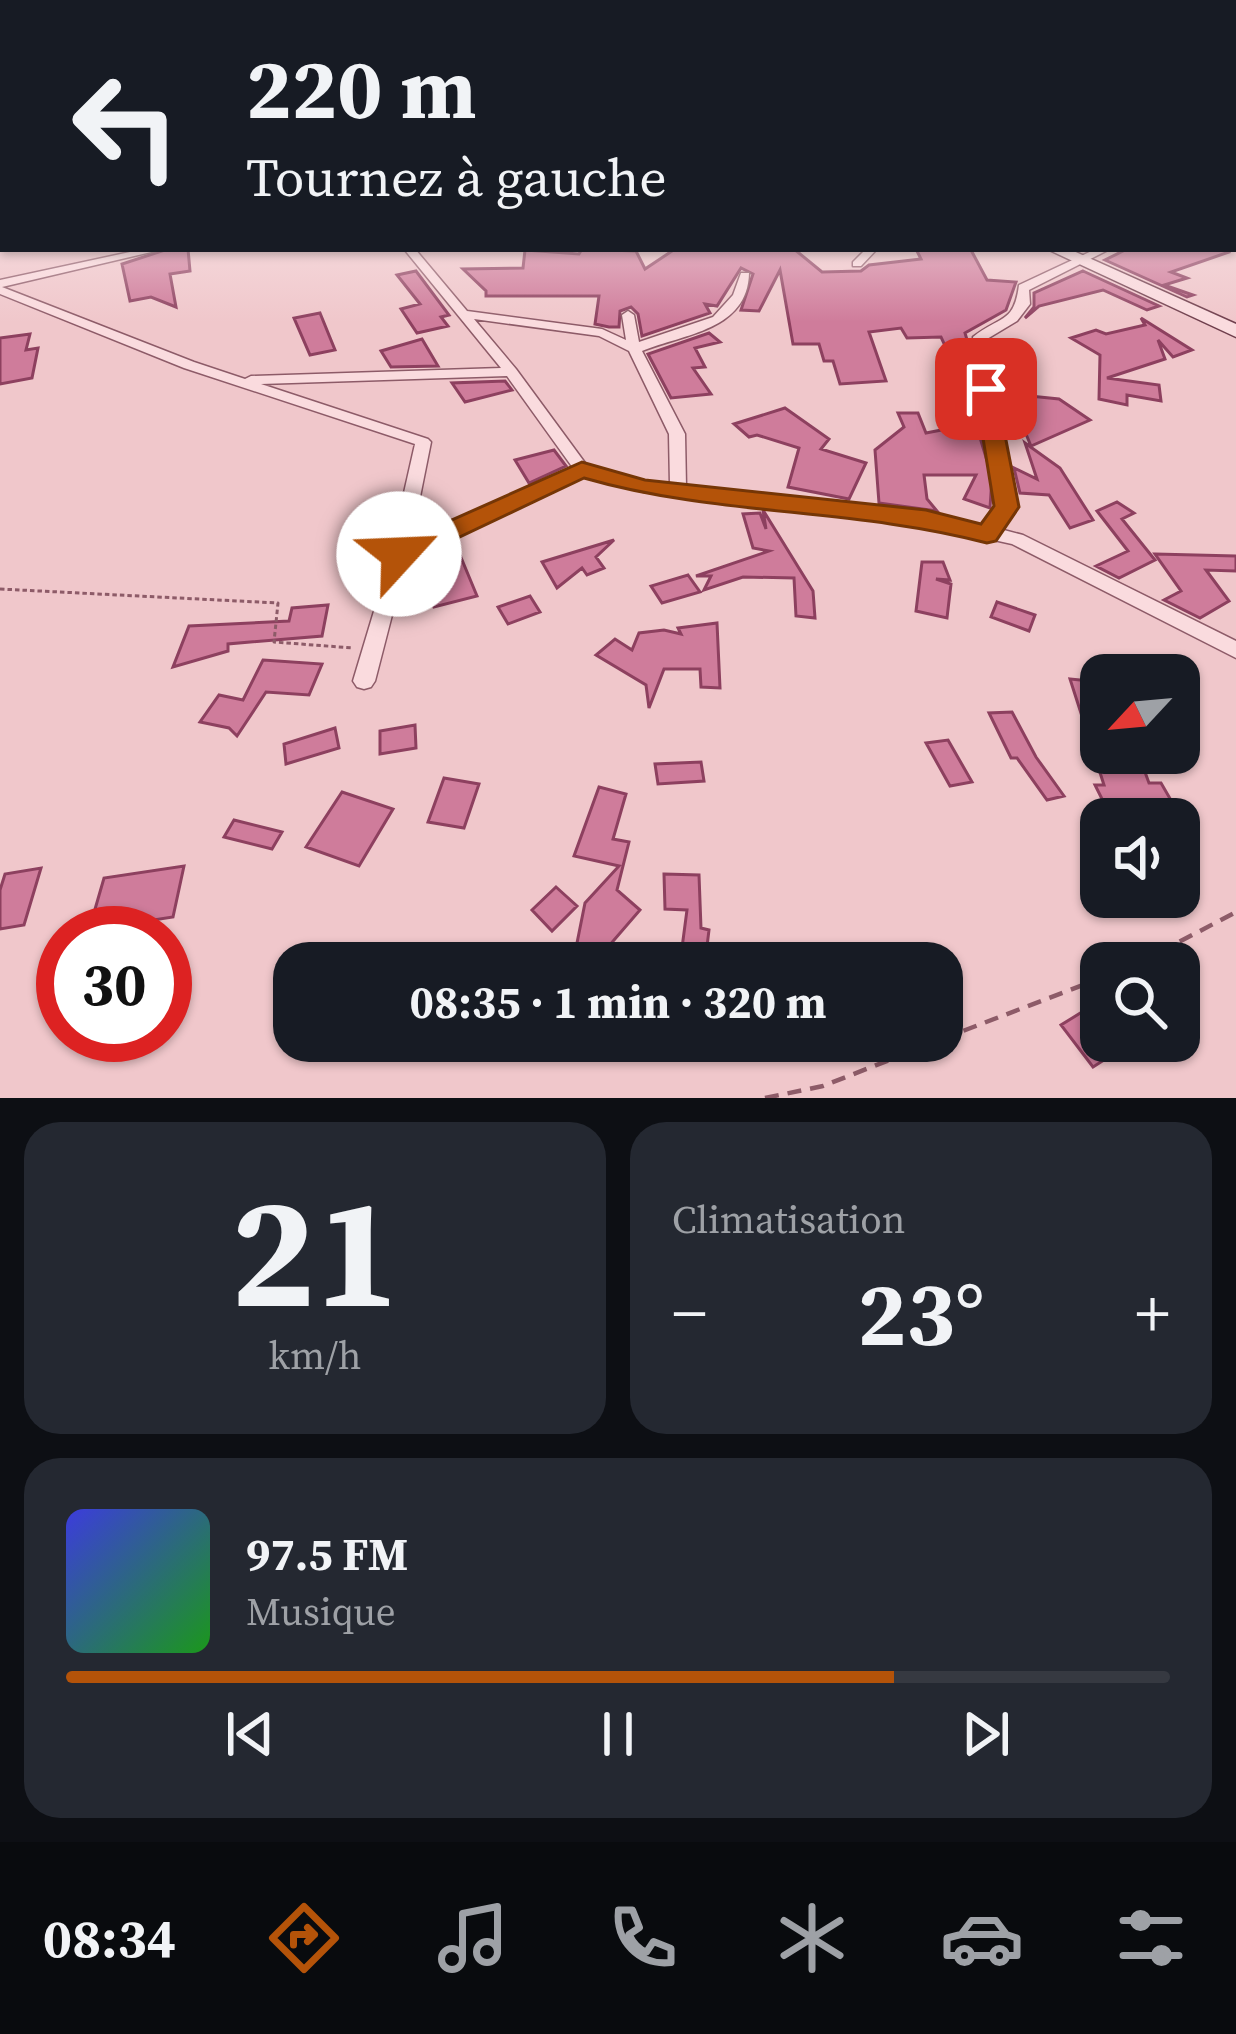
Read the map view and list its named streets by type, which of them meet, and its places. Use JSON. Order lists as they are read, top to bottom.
{
  "north": "bottom left",
  "page": {
    "turn": ["220 m", "Tournez à gauche"],
    "limit": "30",
    "trip": "08:35 · 1 min · 320 m",
    "tile": [
      ["21", "km/h"],
      "Climatisation"
    ],
    "heat": ["−", "23°", "+"],
    "song": ["97.5 FM", "Musique"],
    "tabs": "08:34"
  }
}
